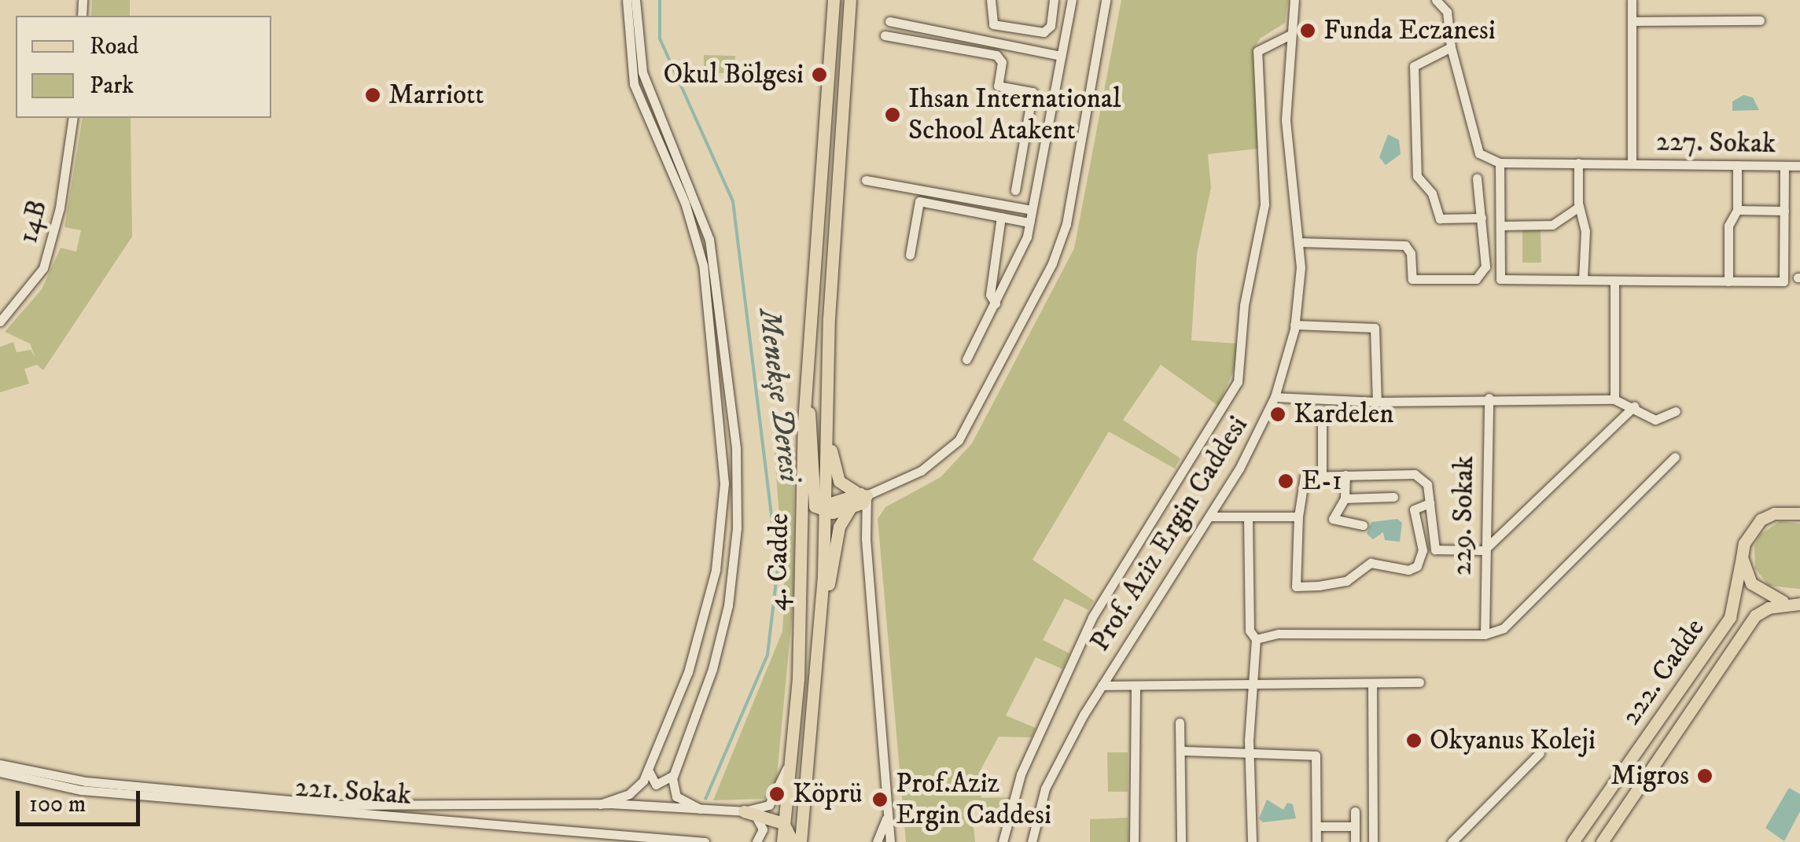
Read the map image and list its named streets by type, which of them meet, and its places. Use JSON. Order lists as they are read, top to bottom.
{
  "streets": {
    "main road": ["4. Cadde", "222. Cadde"],
    "street": [
      "227. Sokak",
      "14B",
      "229. Sokak",
      "Prof. Aziz Ergin Caddesi",
      "221. Sokak"
    ]
  },
  "water": ["Menekşe Deresi"],
  "places": [
    "Funda Eczanesi",
    "Okul Bölgesi",
    "Marriott",
    "Ihsan International School Atakent",
    "Kardelen",
    "E-1",
    "Okyanus Koleji",
    "Migros",
    "Köprü",
    "Prof.Aziz Ergin Caddesi"
  ],
  "legend": ["Road", "Park"],
  "scale_bar": "100 m"
}
